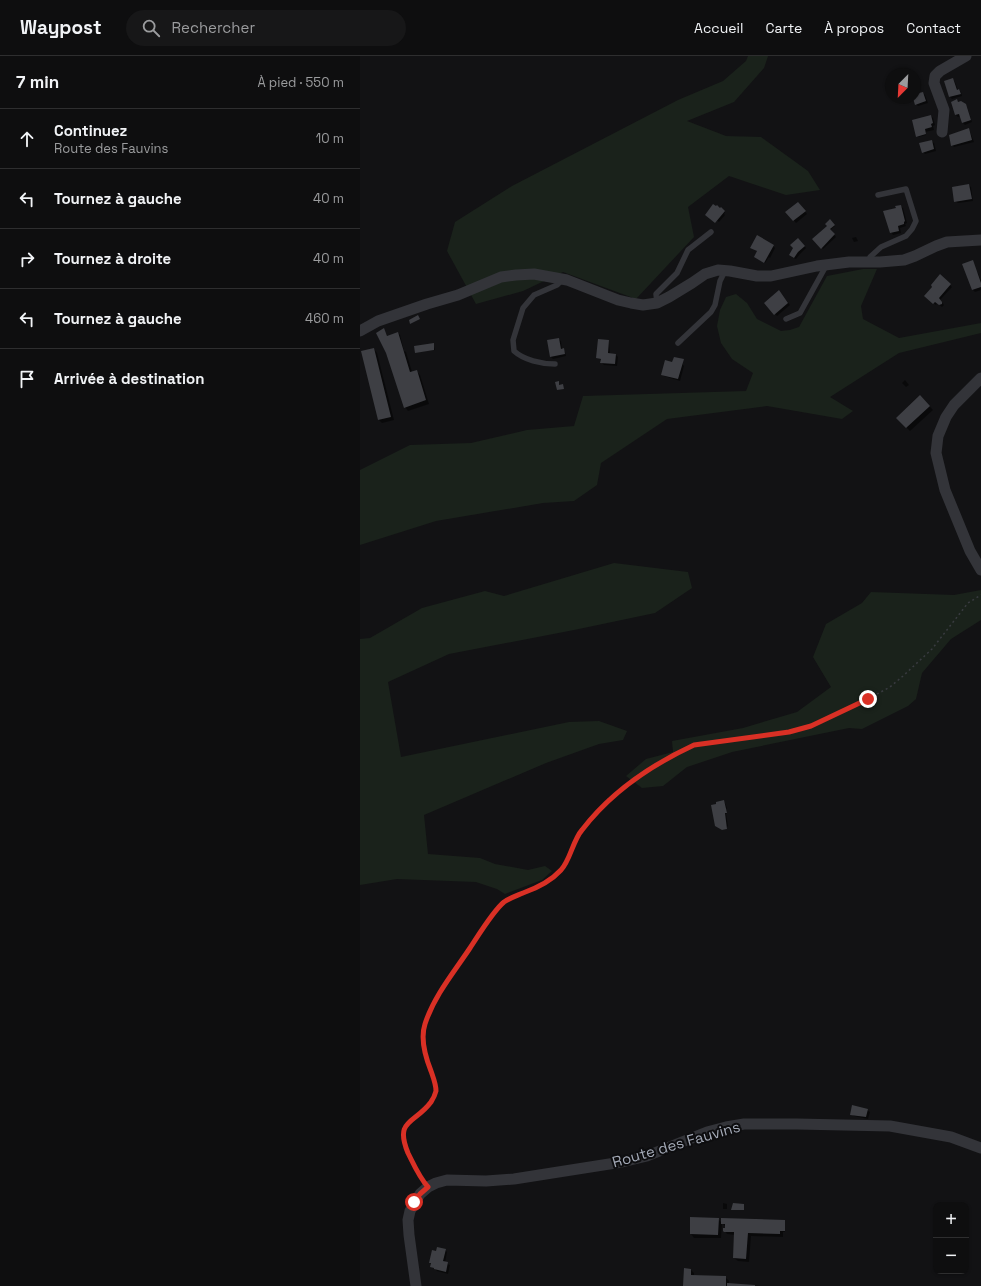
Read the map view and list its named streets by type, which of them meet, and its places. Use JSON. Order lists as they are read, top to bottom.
{
  "streets": {
    "street": ["Route des Fauvins"]
  },
  "north": "bottom left",
  "page": {
    "header": "Waypost",
    "search": "Rechercher",
    "nav": [
      "Accueil",
      "Carte",
      "À propos",
      "Contact"
    ],
    "heading": ["7 min", "À pied · 550 m"],
    "list": [
      ["Continuez", "Route des Fauvins", "10 m"],
      ["Tournez à gauche", "40 m"],
      ["Tournez à droite", "40 m"],
      ["Tournez à gauche", "460 m"],
      "Arrivée à destination"
    ],
    "map_buttons": ["+", "−"]
  }
}
